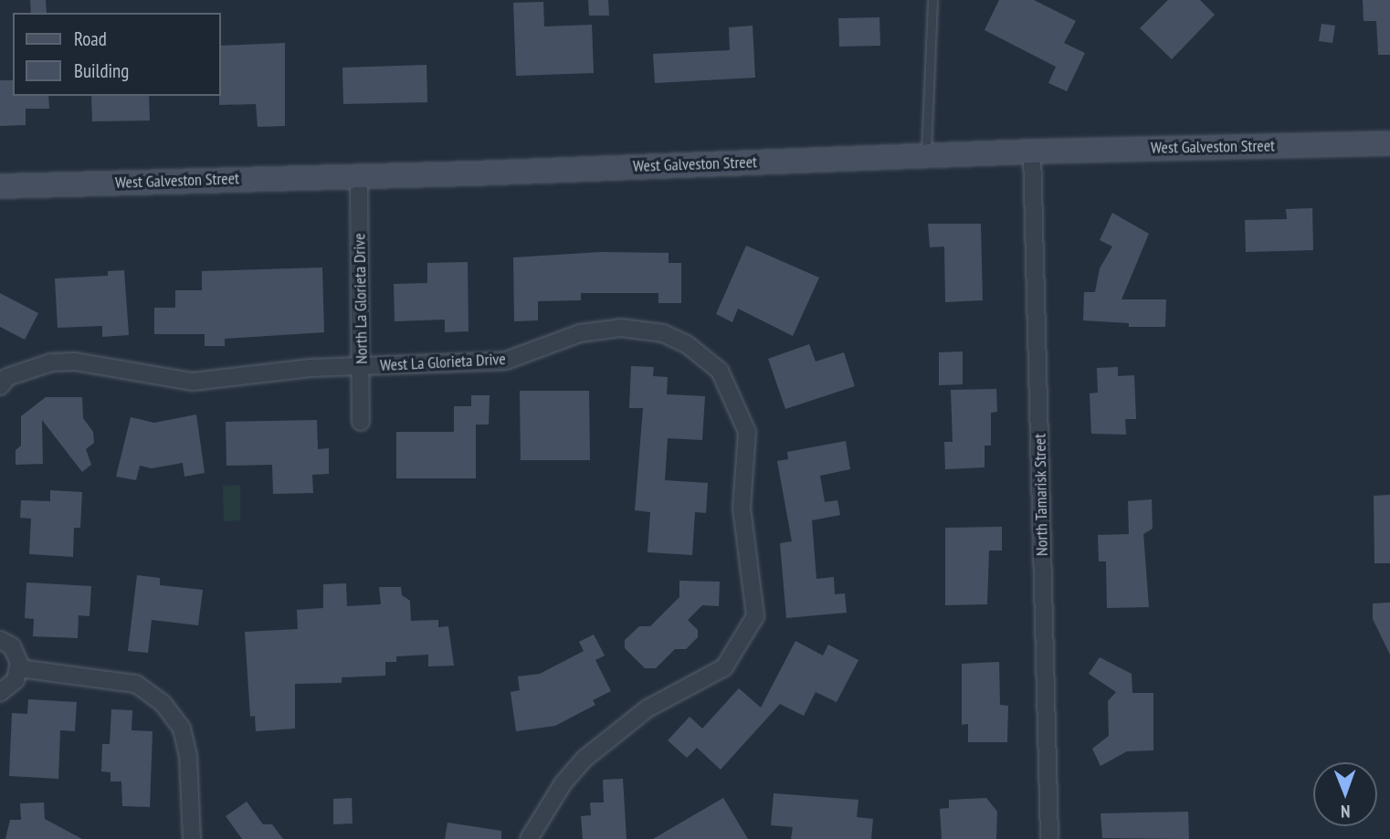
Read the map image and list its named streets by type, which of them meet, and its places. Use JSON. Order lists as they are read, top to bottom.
{
  "streets": {
    "street": [
      "West Galveston Street",
      "North La Glorieta Drive",
      "West La Glorieta Drive",
      "North Tamarisk Street"
    ]
  },
  "crossings": [
    ["West Galveston Street", "North La Glorieta Drive"],
    ["West Galveston Street", "North Tamarisk Street"],
    ["North La Glorieta Drive", "West La Glorieta Drive"]
  ],
  "legend": ["Road", "Building"],
  "north": "bottom"
}
